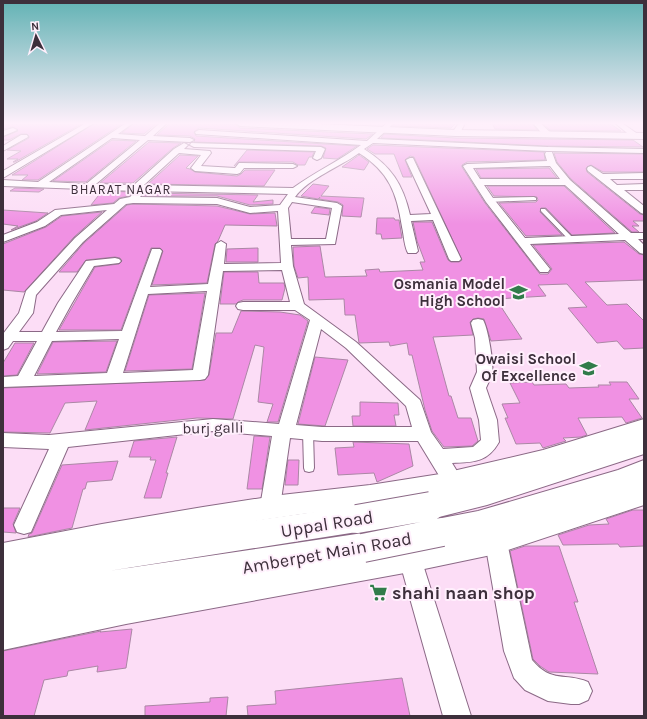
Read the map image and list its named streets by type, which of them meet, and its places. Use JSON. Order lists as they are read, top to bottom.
{
  "streets": {
    "highway": ["Uppal Road", "Amberpet Main Road"],
    "street": ["burj galli"]
  },
  "crossings": [
    ["Uppal Road", "Amberpet Main Road"]
  ],
  "districts": ["BHARAT NAGAR"],
  "places": {
    "school or university": ["Osmania Model High School", "Owaisi School Of Excellence"],
    "supermarket": ["shahi naan shop"]
  },
  "north": "top"
}
